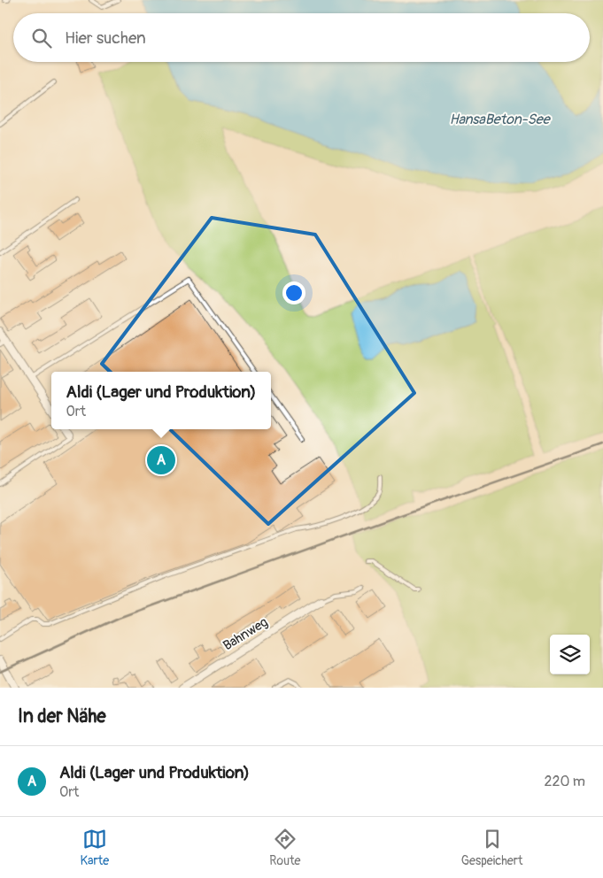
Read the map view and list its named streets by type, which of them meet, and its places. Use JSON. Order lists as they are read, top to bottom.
{
  "streets": {
    "street": ["Bahnweg"]
  },
  "water": ["HansaBeton-See"],
  "page": {
    "search": "Hier suchen",
    "popup": ["Aldi (Lager und Produktion)", "Ort"],
    "pins": "A",
    "heading": "In der Nähe",
    "list": [
      {
        "mark": "A",
        "name": "Aldi (Lager und Produktion)",
        "note": "Ort",
        "value": "220 m"
      }
    ],
    "nav": ["Karte", "Route", "Gespeichert"]
  }
}
